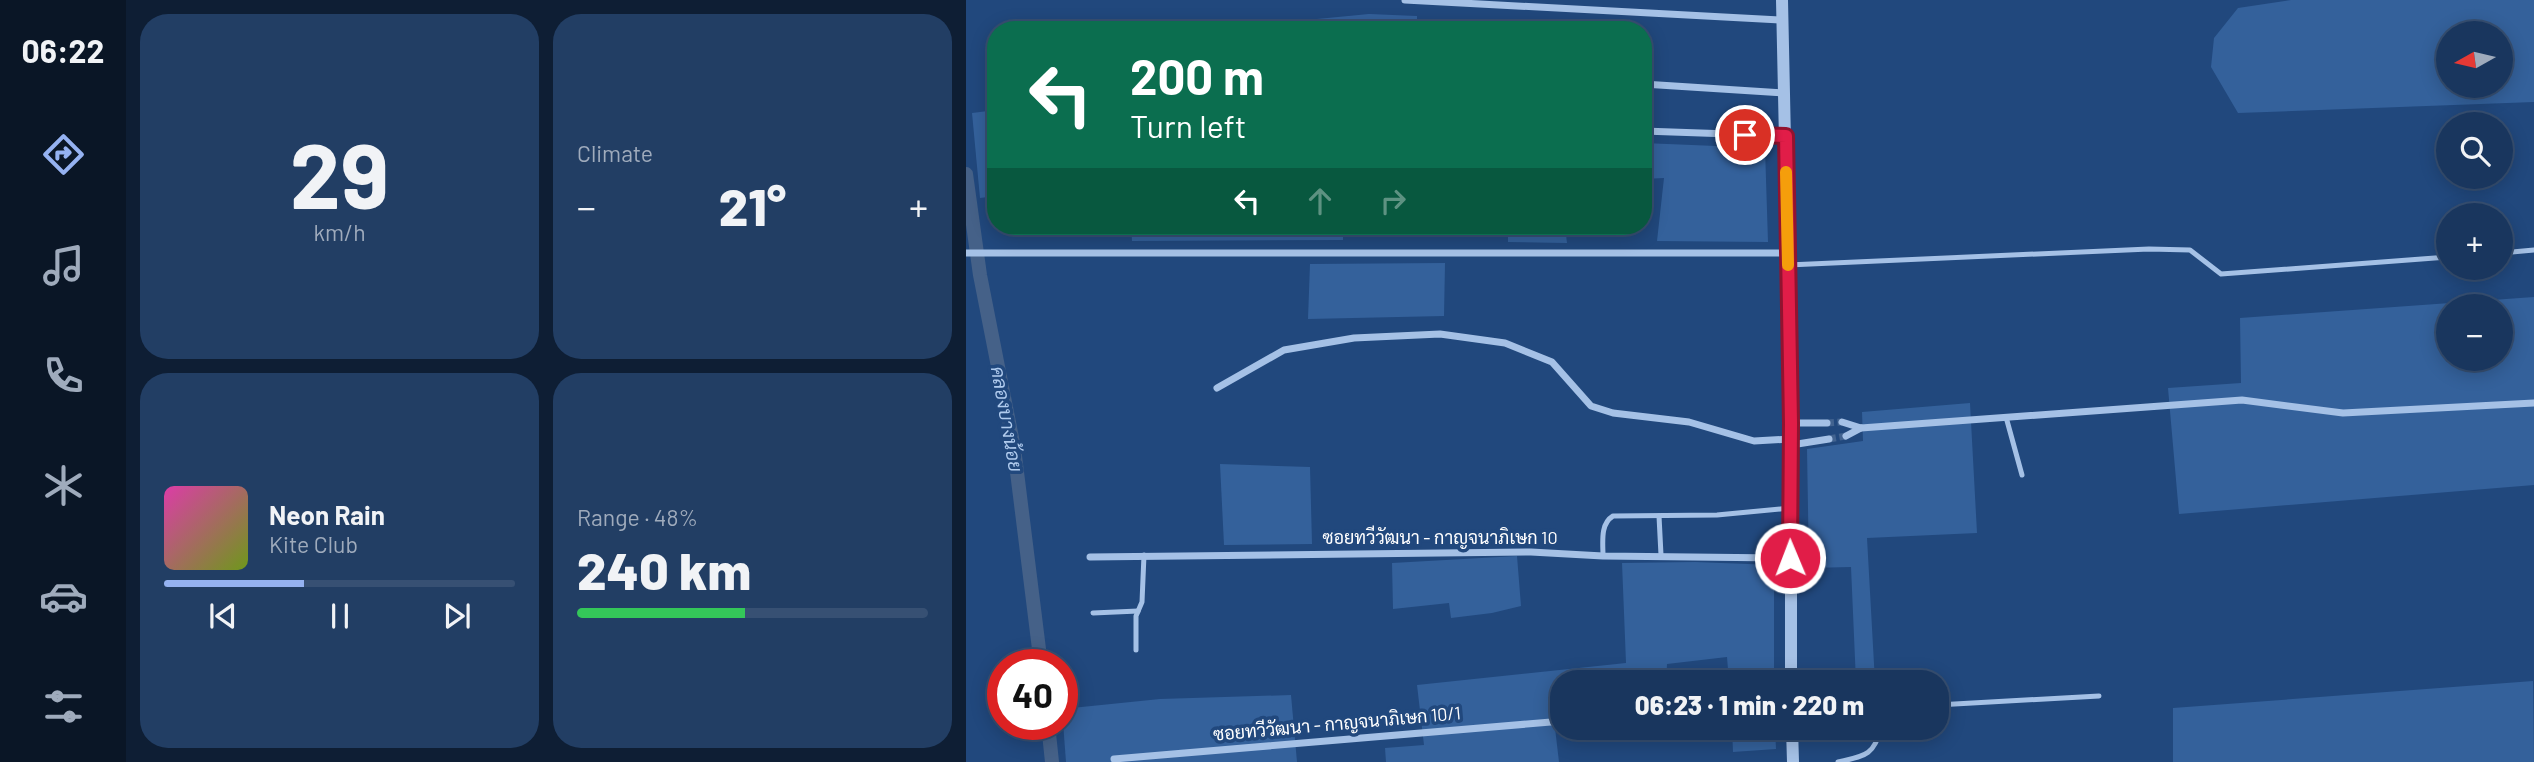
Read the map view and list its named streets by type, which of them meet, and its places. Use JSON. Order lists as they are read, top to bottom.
{
  "streets": {
    "street": ["ซอยทวีวัฒนา - กาญจนาภิเษก 10", "ซอยทวีวัฒนา - กาญจนาภิเษก 10/1"]
  },
  "water": ["คลองบางน้อย"],
  "north": "left",
  "page": {
    "tabs": "06:22",
    "tile": [
      ["29", "km/h"],
      "Climate",
      ["Range · 48%", "240 km"]
    ],
    "map_buttons": ["+", "−"],
    "turn": ["200 m", "Turn left"],
    "heat": ["−", "21°", "+"],
    "song": ["Neon Rain", "Kite Club"],
    "limit": "40",
    "trip": "06:23 · 1 min · 220 m"
  }
}
